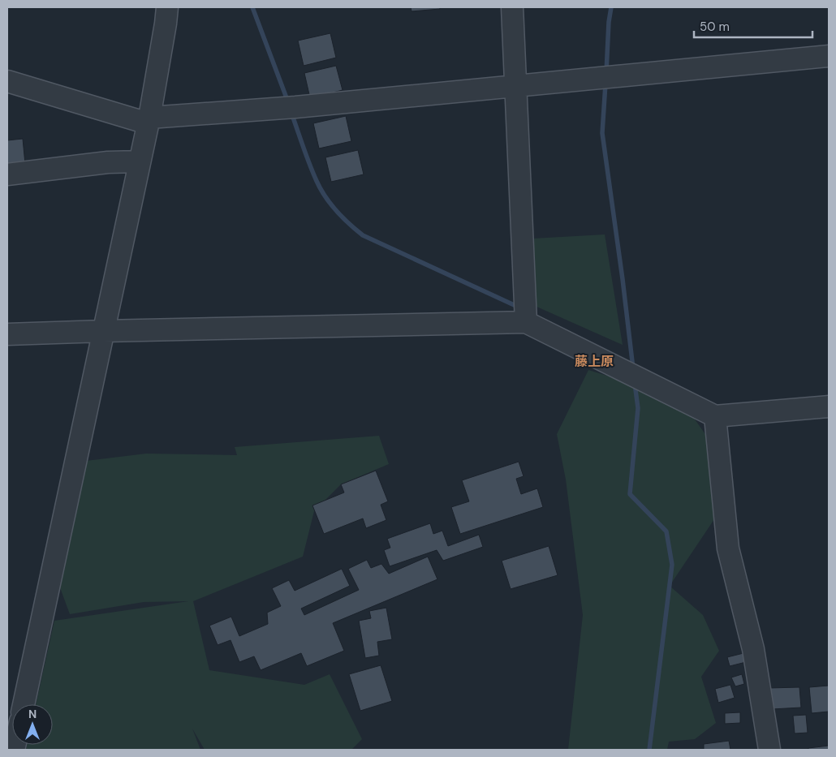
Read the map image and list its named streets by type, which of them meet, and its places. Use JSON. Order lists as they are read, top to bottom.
{
  "districts": ["藤上原"],
  "scale_bar": "50 m",
  "north": "top"
}
